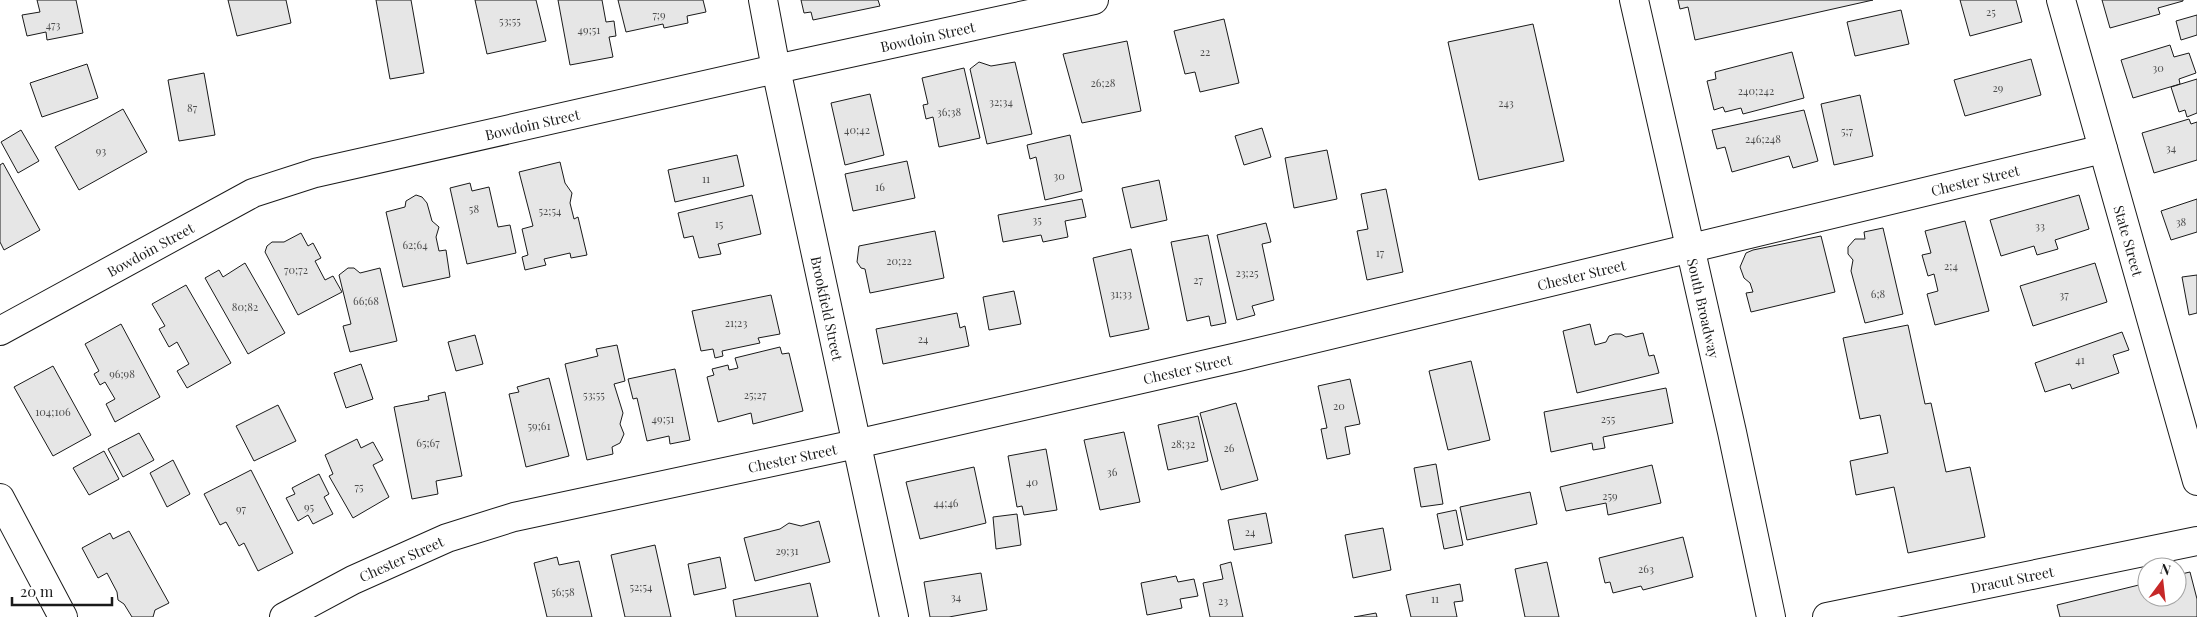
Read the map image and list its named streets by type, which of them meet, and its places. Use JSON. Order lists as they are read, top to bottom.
{
  "streets": {
    "street": [
      "Bowdoin Street",
      "Chester Street",
      "State Street",
      "South Broadway",
      "Brookfield Street",
      "Dracut Street"
    ]
  },
  "crossings": [
    ["Bowdoin Street", "Brookfield Street"],
    ["Chester Street", "State Street"],
    ["Chester Street", "South Broadway"],
    ["Chester Street", "Brookfield Street"]
  ],
  "house_numbers": [
    "25",
    "7;9",
    "53;55",
    "473",
    "49;51",
    "22",
    "30",
    "26;28",
    "29",
    "240;242",
    "32;34",
    "243",
    "87",
    "36;38",
    "40;42",
    "5;7",
    "246;248",
    "34",
    "93",
    "30",
    "11",
    "16",
    "58",
    "52;54",
    "35",
    "38",
    "15",
    "33",
    "62;64",
    "17",
    "20;22",
    "2;4",
    "70;72",
    "23;25",
    "27",
    "31;33",
    "6;8",
    "37",
    "66;68",
    "80;82",
    "21;23",
    "24",
    "41",
    "96;98",
    "53;55",
    "25;27",
    "20",
    "104;106",
    "49;51",
    "255",
    "59;61",
    "65;67",
    "28;32",
    "26",
    "36",
    "40",
    "75",
    "259",
    "44;46",
    "95",
    "97",
    "24",
    "29;31",
    "263",
    "52;54",
    "56;58",
    "34",
    "11",
    "23"
  ],
  "scale_bar": "20 m",
  "north": "top"
}
